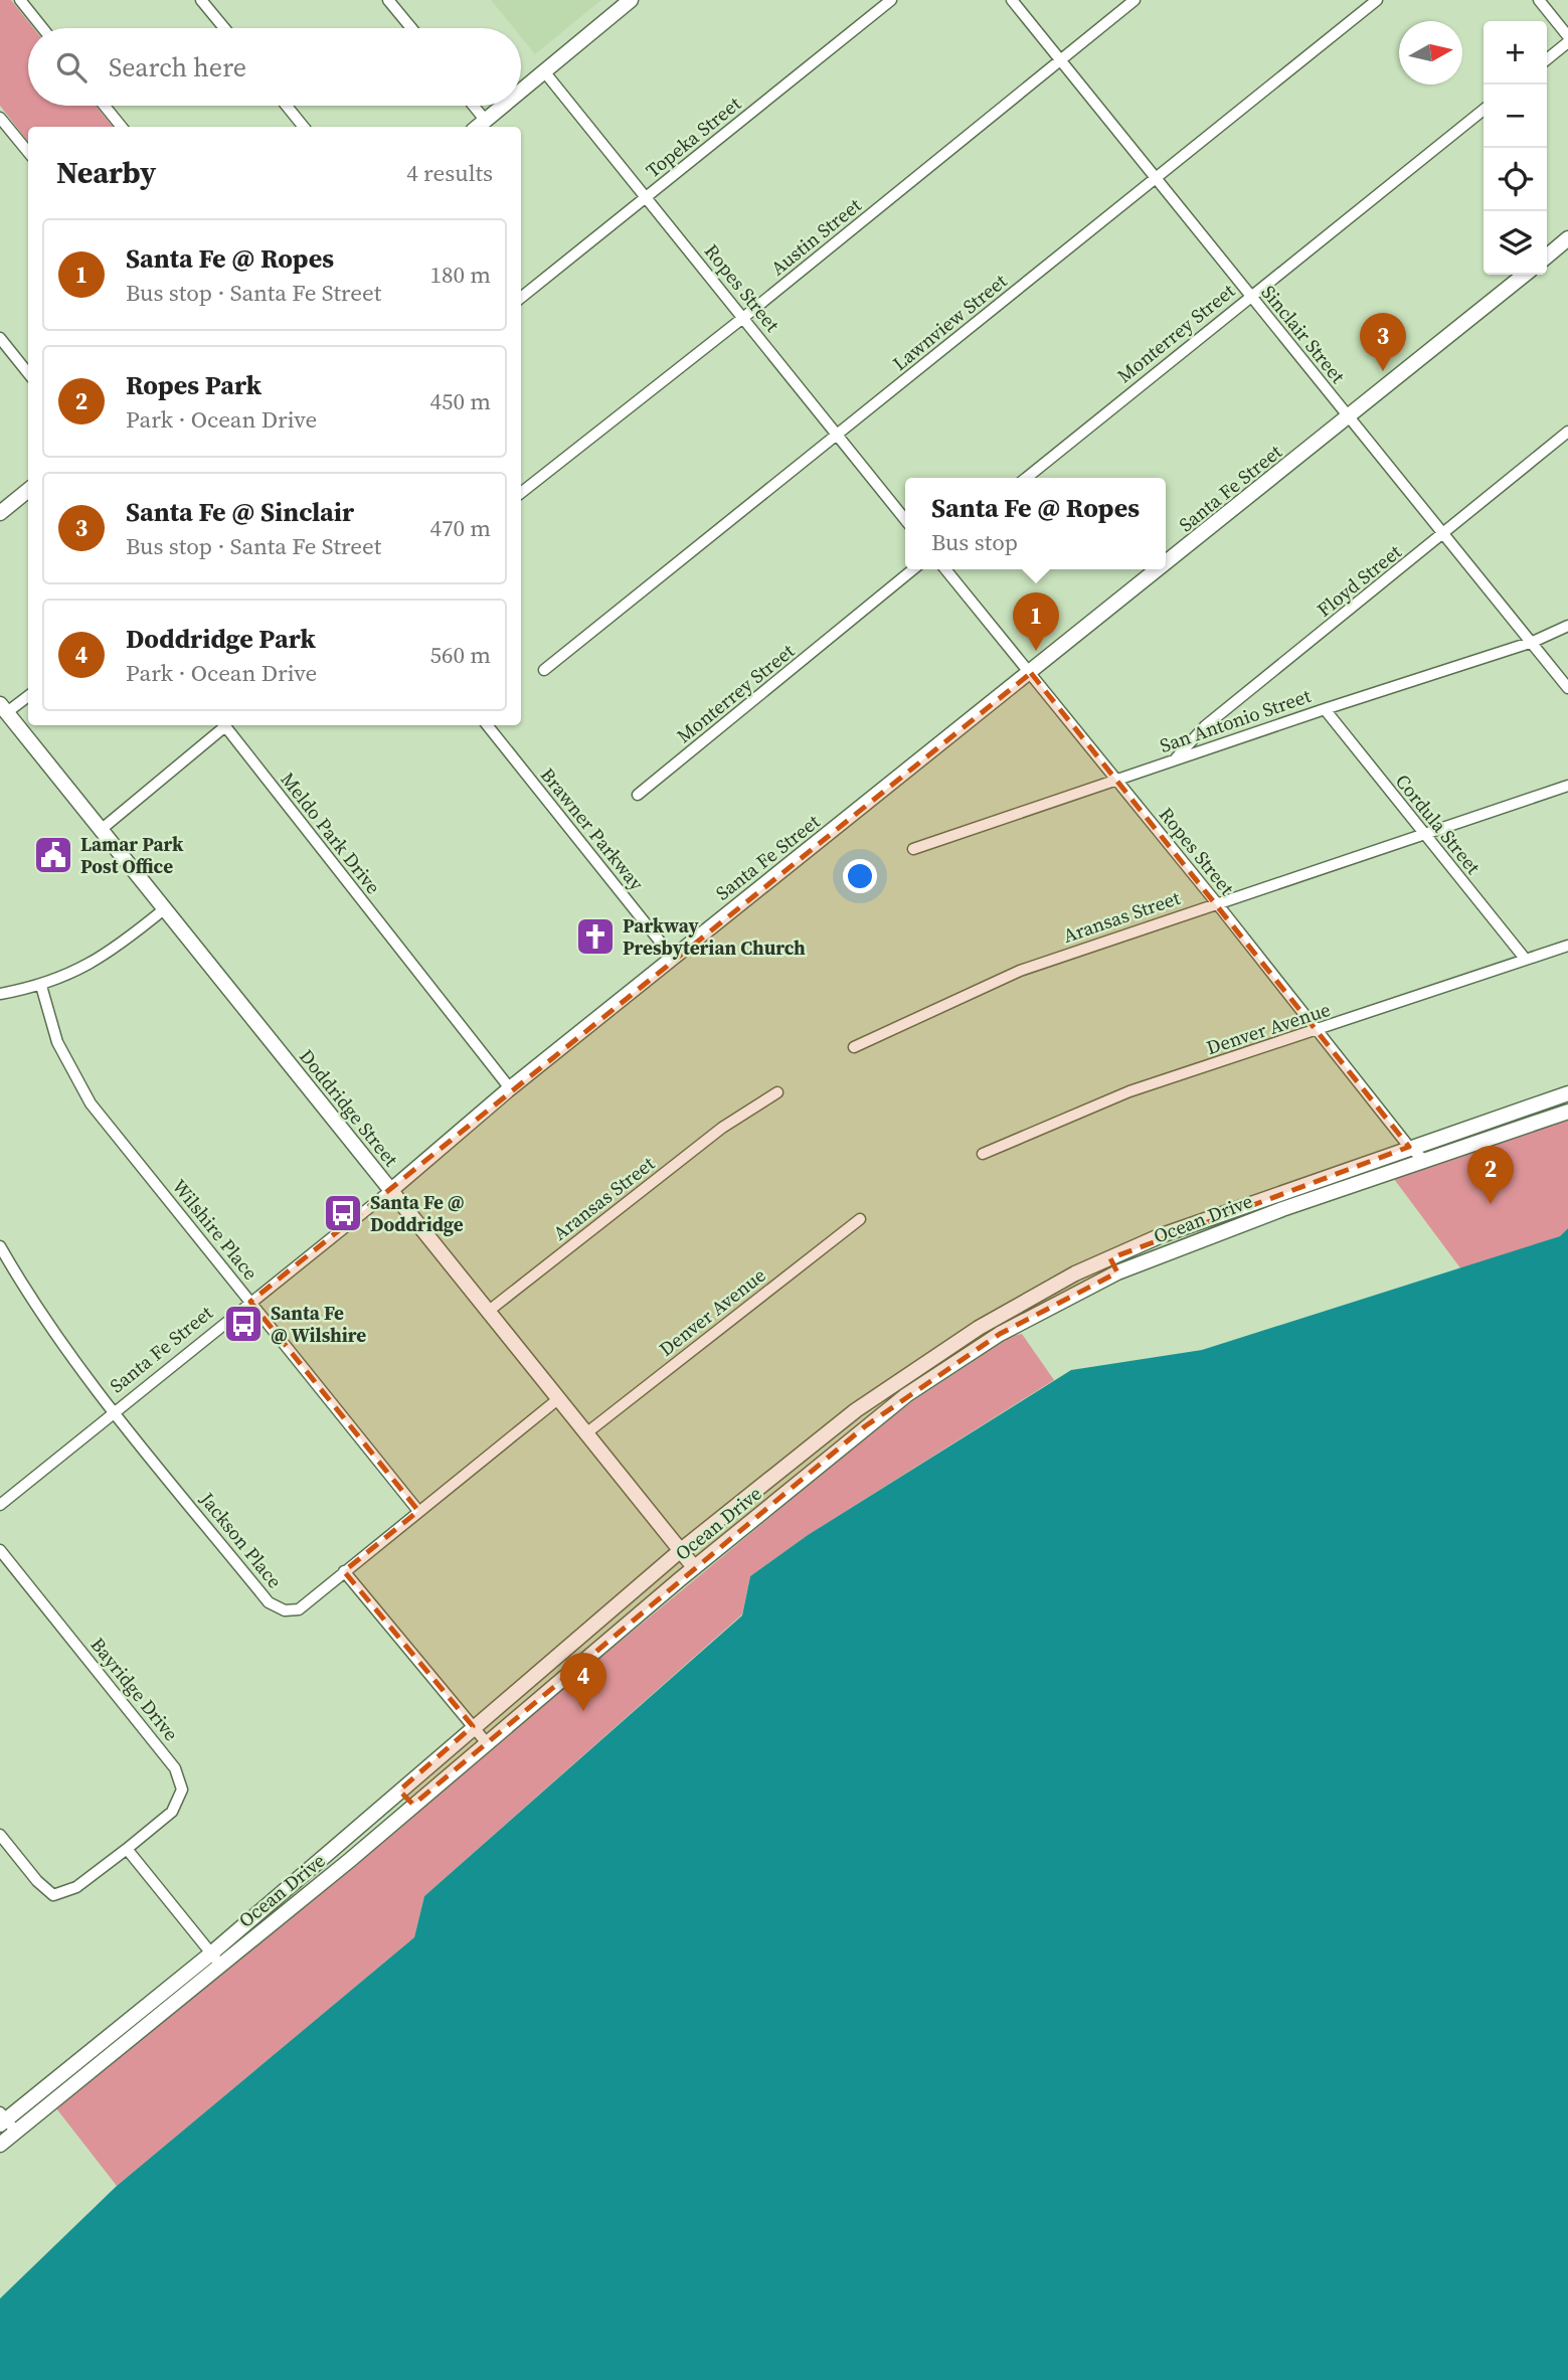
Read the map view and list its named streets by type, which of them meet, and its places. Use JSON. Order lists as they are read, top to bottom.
{
  "streets": {
    "main road": ["Santa Fe Street", "Doddridge Street", "Ocean Drive"],
    "street": [
      "Topeka Street",
      "Austin Street",
      "Ropes Street",
      "Lawnview Street",
      "Monterrey Street",
      "Sinclair Street",
      "Floyd Street",
      "San Antonio Street",
      "Cordula Street",
      "Brawner Parkway",
      "Meldo Park Drive",
      "Aransas Street",
      "Denver Avenue",
      "Wilshire Place",
      "Jackson Place",
      "Bayridge Drive"
    ]
  },
  "crossings": [
    ["Topeka Street", "Ropes Street"],
    ["Austin Street", "Ropes Street"],
    ["Austin Street", "Sinclair Street"],
    ["Ropes Street", "Lawnview Street"],
    ["Ropes Street", "Santa Fe Street"],
    ["Ropes Street", "San Antonio Street"],
    ["Ropes Street", "Aransas Street"],
    ["Ropes Street", "Denver Avenue"],
    ["Ropes Street", "Ocean Drive"],
    ["Lawnview Street", "Sinclair Street"],
    ["Monterrey Street", "Sinclair Street"],
    ["Sinclair Street", "Santa Fe Street"],
    ["Sinclair Street", "Floyd Street"],
    ["Sinclair Street", "San Antonio Street"],
    ["Santa Fe Street", "Brawner Parkway"],
    ["Santa Fe Street", "Meldo Park Drive"],
    ["Santa Fe Street", "Doddridge Street"],
    ["Santa Fe Street", "Wilshire Place"],
    ["Santa Fe Street", "Jackson Place"],
    ["Floyd Street", "San Antonio Street"],
    ["San Antonio Street", "Cordula Street"],
    ["Cordula Street", "Aransas Street"],
    ["Cordula Street", "Denver Avenue"],
    ["Meldo Park Drive", "Doddridge Street"],
    ["Aransas Street", "Doddridge Street"],
    ["Denver Avenue", "Doddridge Street"],
    ["Doddridge Street", "Ocean Drive"]
  ],
  "places": {
    "public building": ["Lamar Park Post Office"],
    "church": ["Parkway Presbyterian Church"],
    "bus stop": ["Santa Fe @ Doddridge", "Santa Fe @ Wilshire"]
  },
  "north": "right",
  "page": {
    "map_buttons": ["+", "−"],
    "search": "Search here",
    "heading": ["Nearby", "4 results"],
    "list": [
      {
        "mark": "1",
        "name": "Santa Fe @ Ropes",
        "note": "Bus stop · Santa Fe Street",
        "value": "180 m"
      },
      {
        "mark": "2",
        "name": "Ropes Park",
        "note": "Park · Ocean Drive",
        "value": "450 m"
      },
      {
        "mark": "3",
        "name": "Santa Fe @ Sinclair",
        "note": "Bus stop · Santa Fe Street",
        "value": "470 m"
      },
      {
        "mark": "4",
        "name": "Doddridge Park",
        "note": "Park · Ocean Drive",
        "value": "560 m"
      }
    ],
    "pins": [
      "3",
      "1",
      "2",
      "4"
    ],
    "popup": ["Santa Fe @ Ropes", "Bus stop"]
  }
}
